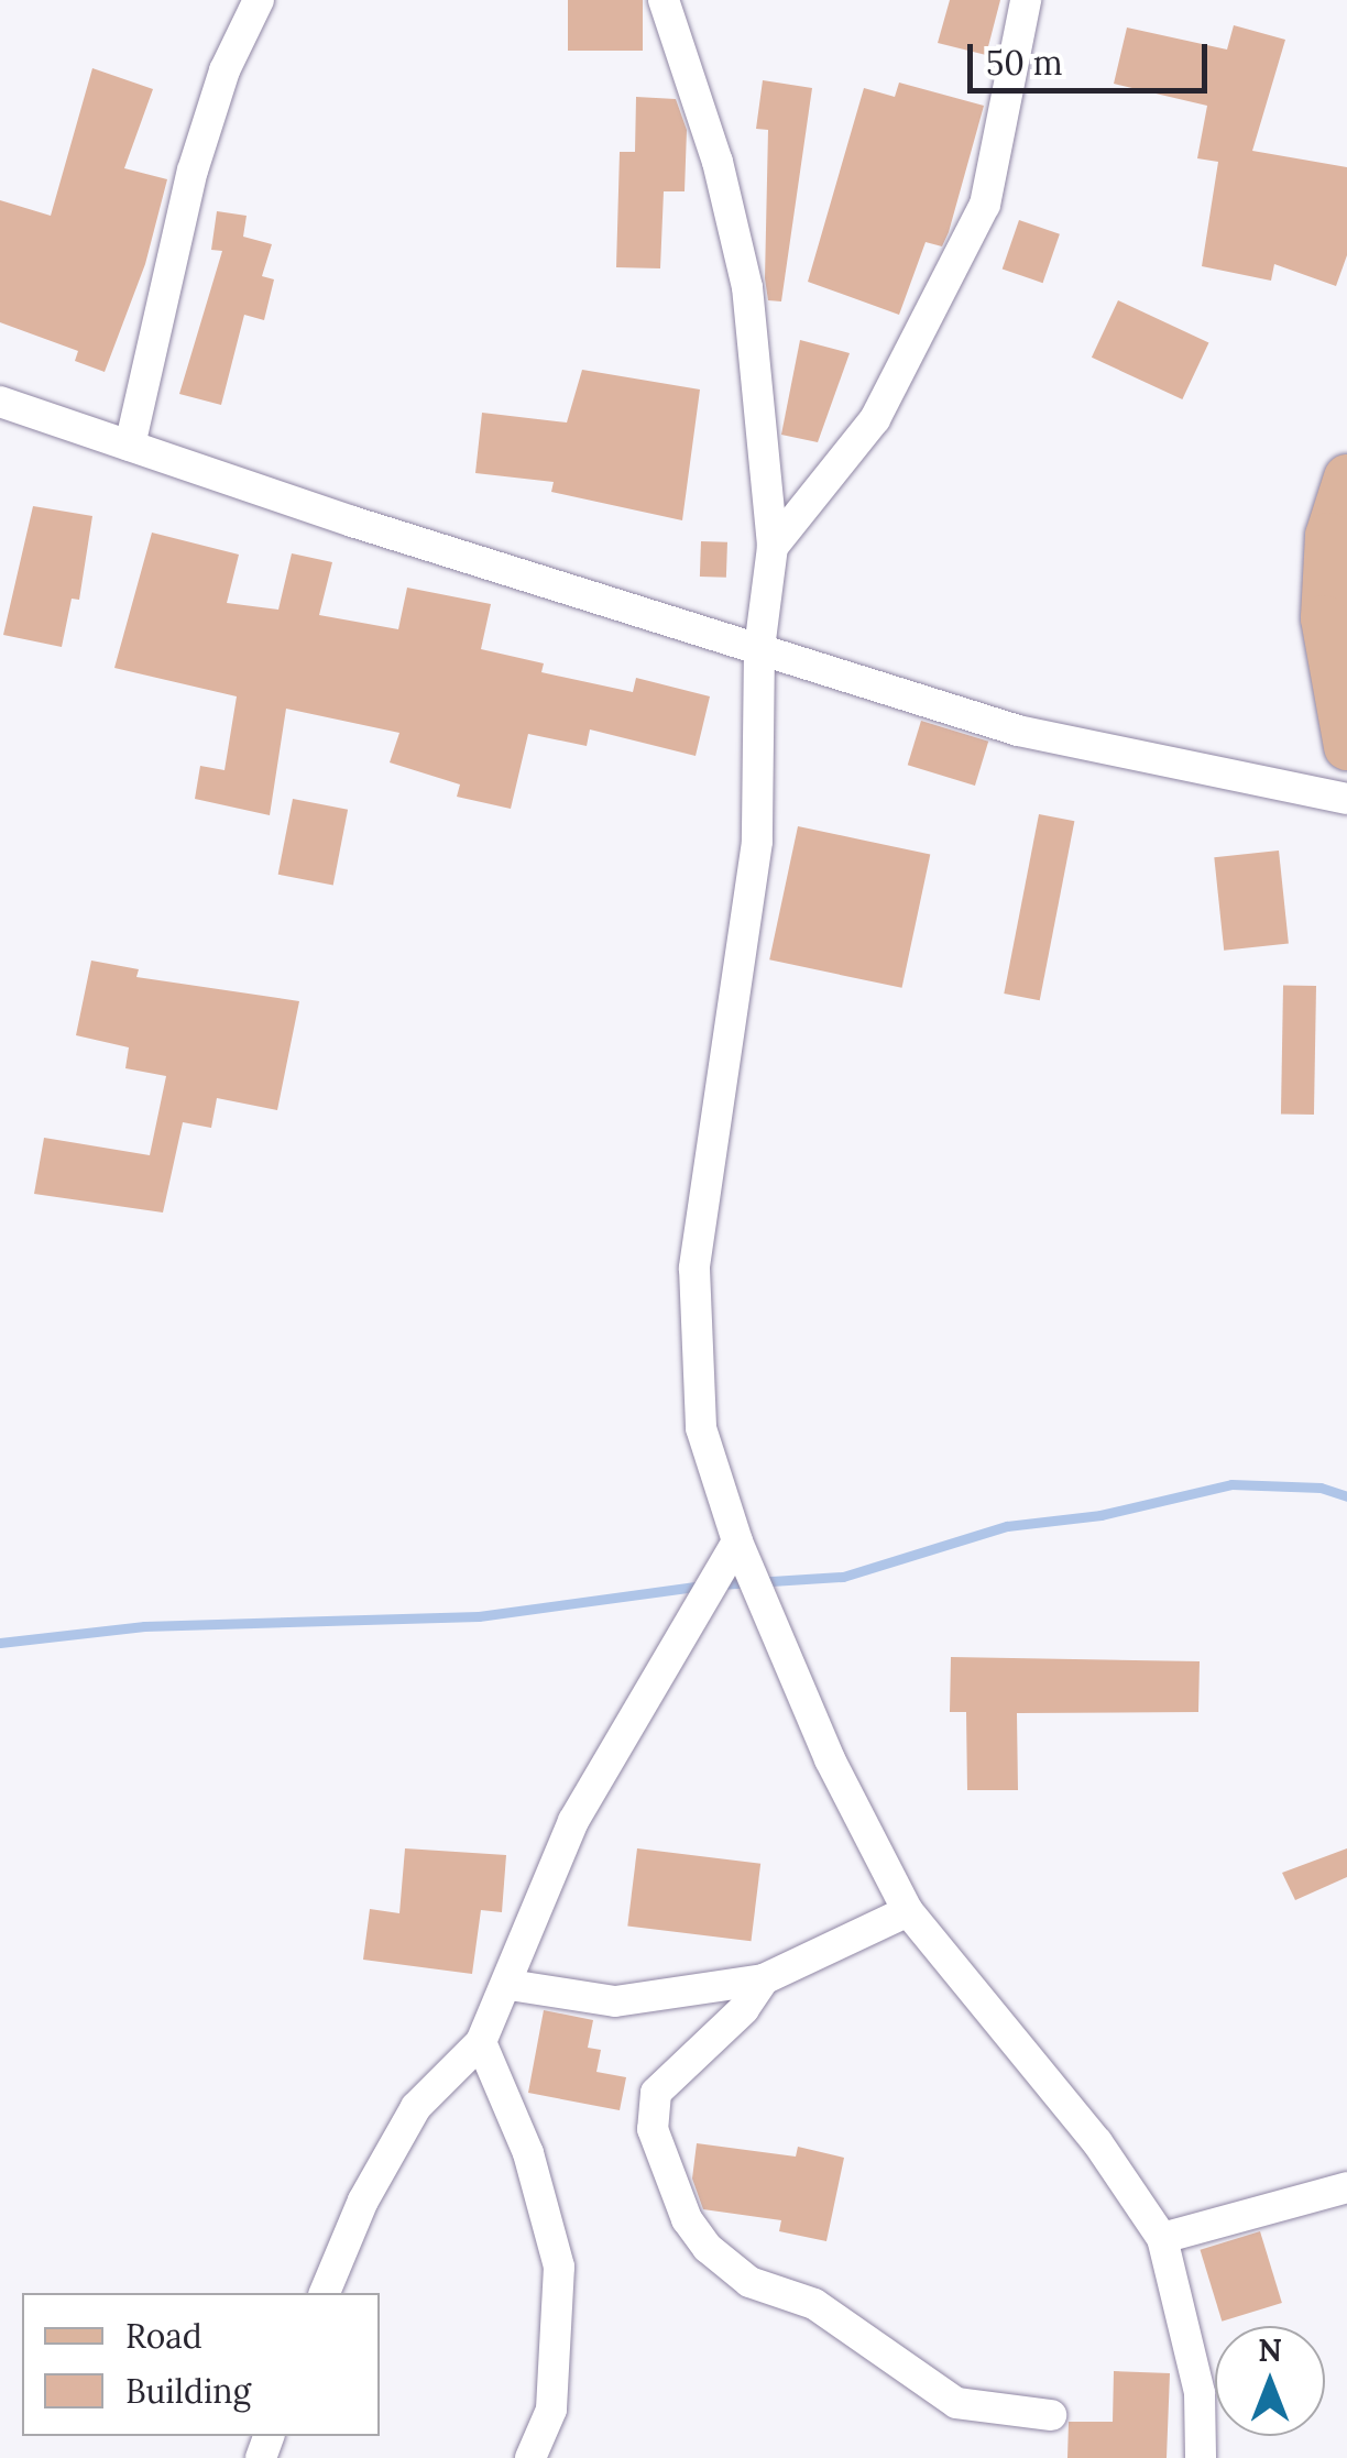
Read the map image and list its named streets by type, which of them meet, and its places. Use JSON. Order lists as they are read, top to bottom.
{
  "legend": ["Road", "Building"],
  "scale_bar": "50 m",
  "north": "top"
}
